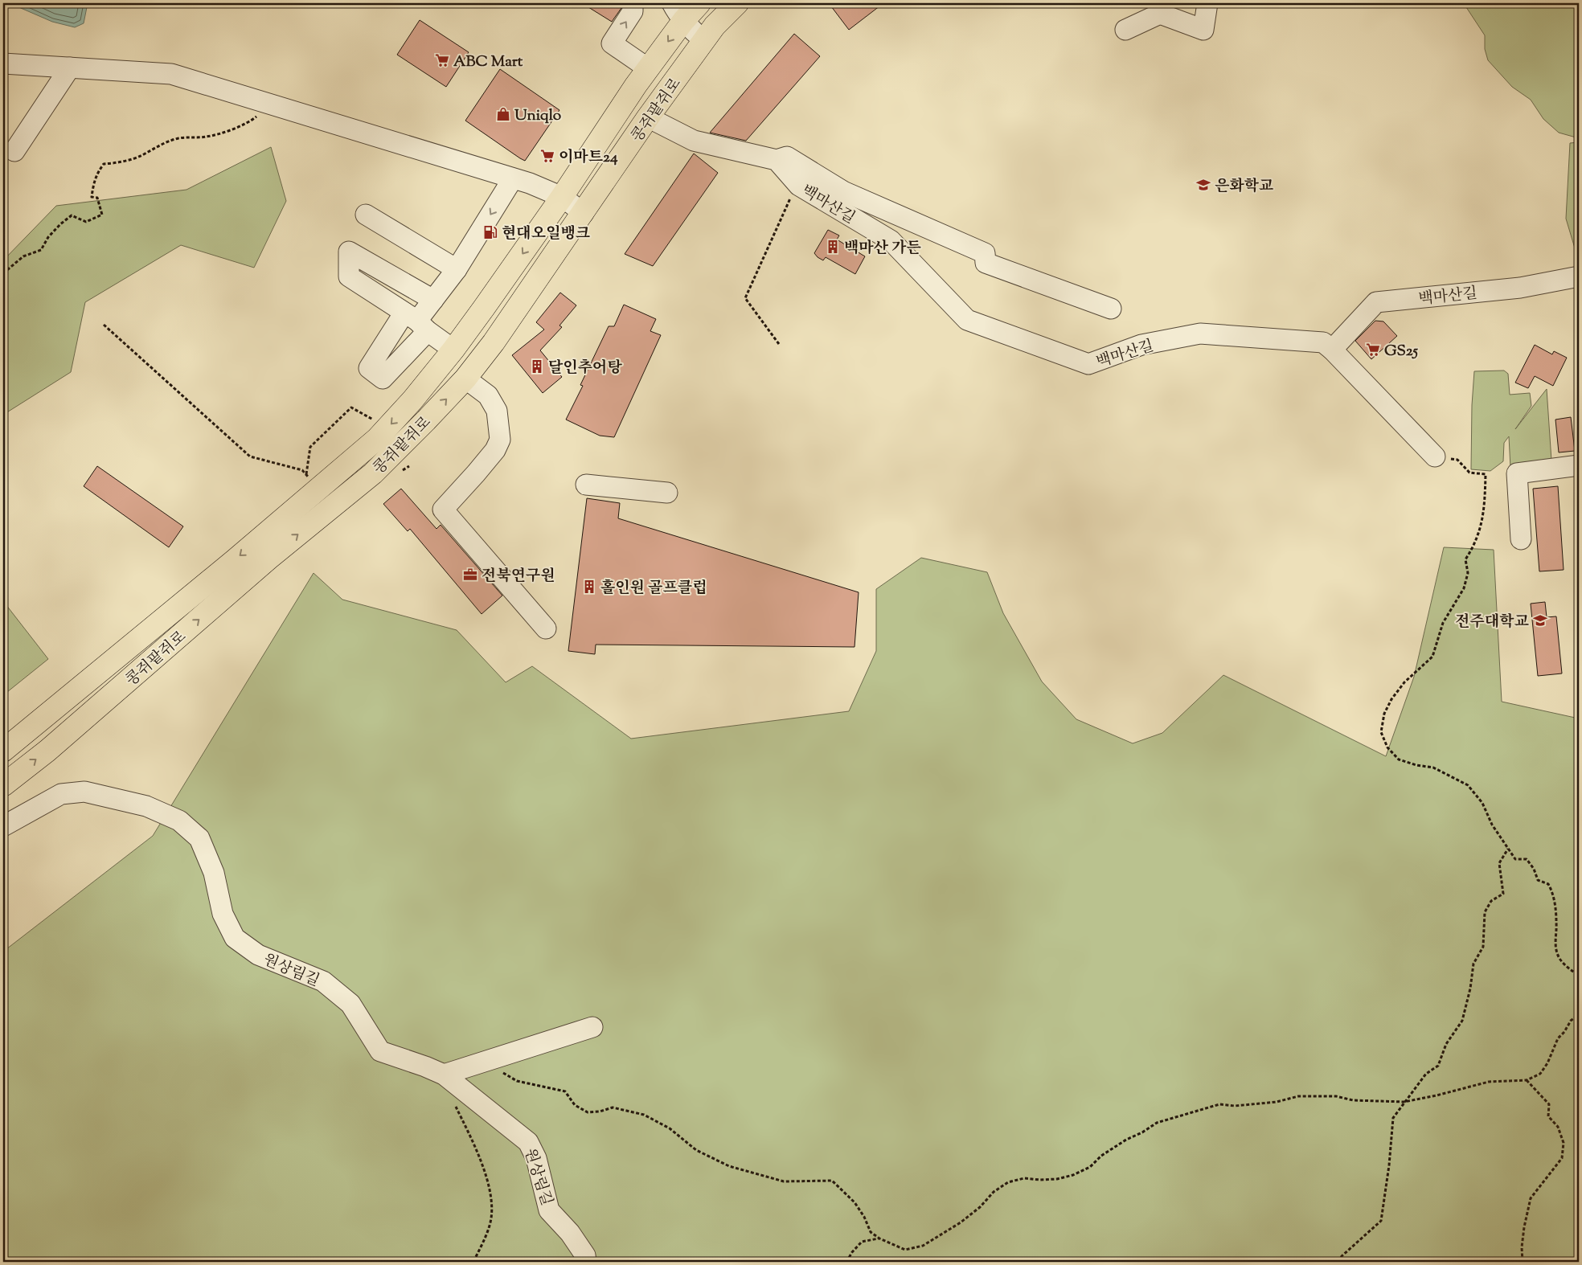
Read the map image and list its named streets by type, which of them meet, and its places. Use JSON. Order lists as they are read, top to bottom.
{
  "streets": {
    "main road": ["콩쥐팥쥐로"],
    "street": ["백마산길", "원상림길"]
  },
  "places": {
    "supermarket": ["ABC Mart", "이마트24", "GS25"],
    "shop": ["Uniqlo"],
    "school or university": ["은화학교", "전주대학교"],
    "fuel station": ["현대오일뱅크"],
    "building": ["백마산 가든", "달인추어탕", "홀인원 골프클럽"],
    "office": ["전북연구원"]
  }
}
